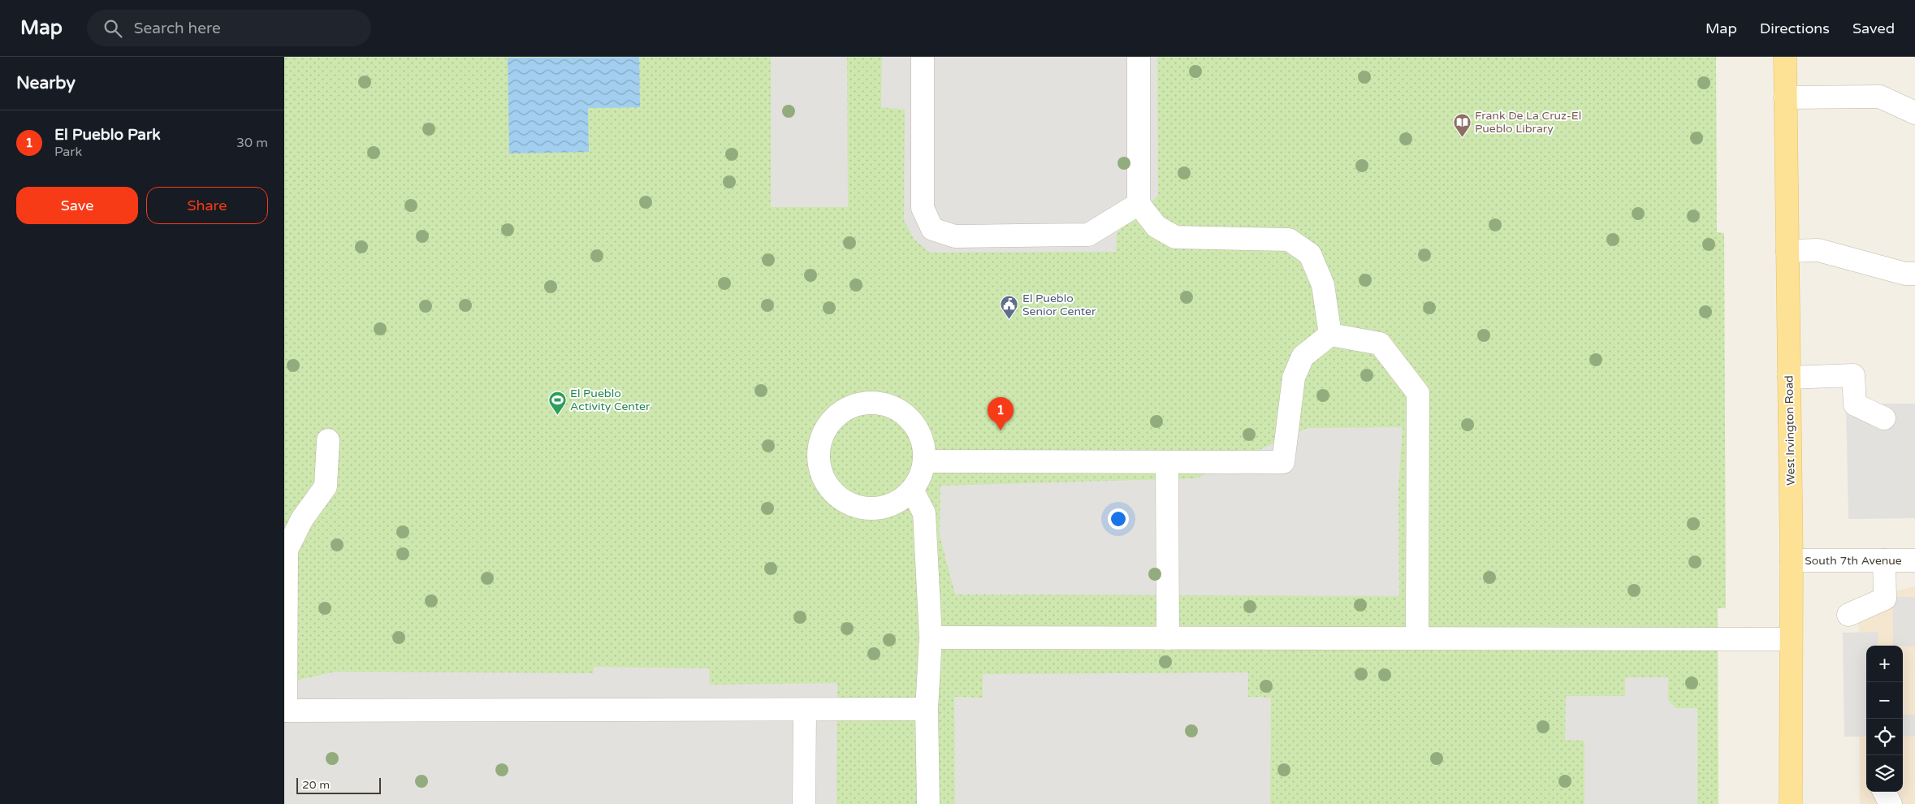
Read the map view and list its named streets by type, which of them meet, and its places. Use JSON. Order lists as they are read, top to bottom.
{
  "streets": {
    "main road": ["West Irvington Road"],
    "street": ["South 7th Avenue"]
  },
  "crossings": [
    ["West Irvington Road", "South 7th Avenue"]
  ],
  "places": {
    "library": ["Frank De La Cruz-El Pueblo Library"],
    "public building": ["El Pueblo Senior Center"],
    "sports": ["El Pueblo Activity Center"]
  },
  "scale_bar": "20 m",
  "page": {
    "header": "Map",
    "search": "Search here",
    "nav": ["Map", "Directions", "Saved"],
    "heading": "Nearby",
    "list": [
      {
        "mark": "1",
        "name": "El Pueblo Park",
        "note": "Park",
        "value": "30 m"
      }
    ],
    "buttons": ["Save", "Share"],
    "pins": "1",
    "map_buttons": ["+", "−"],
    "scale": "20 m"
  }
}
